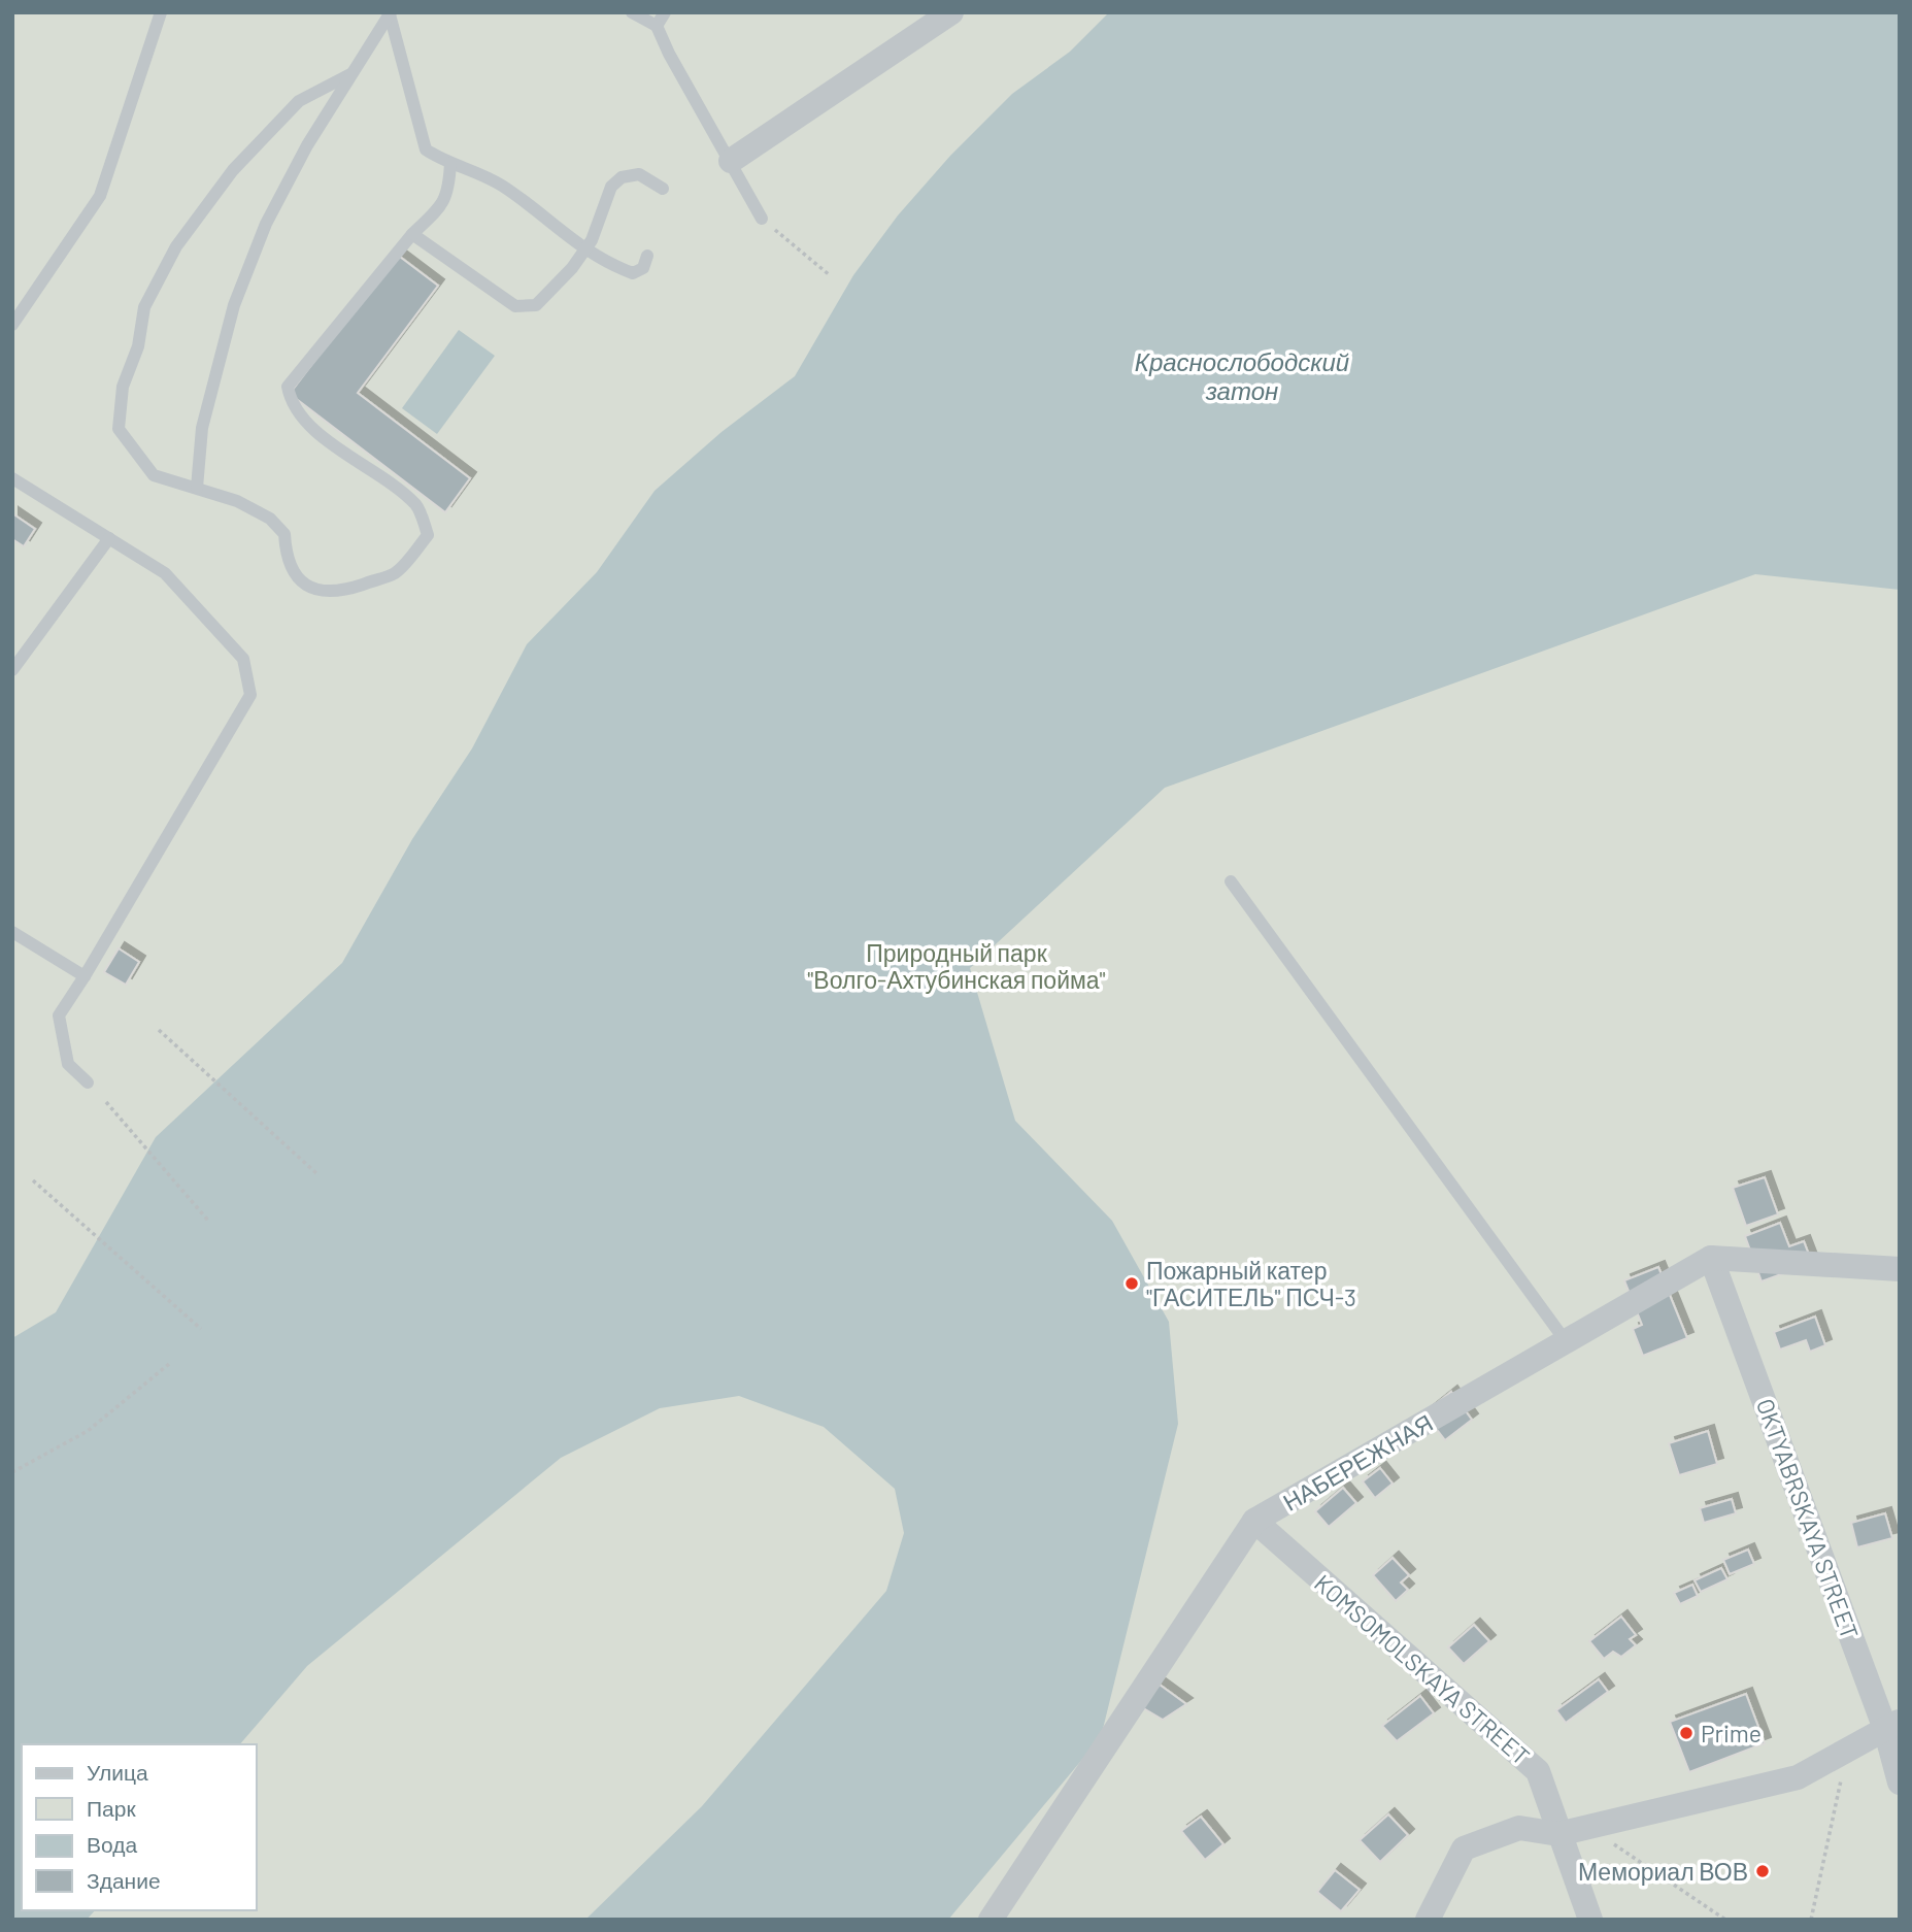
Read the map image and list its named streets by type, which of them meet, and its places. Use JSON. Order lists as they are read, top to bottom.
{
  "streets": {
    "street": ["НАБЕРЕЖНАЯ", "OKTYABRSKAYA STREET", "KOMSOMOLSKAYA STREET"]
  },
  "crossings": [
    ["НАБЕРЕЖНАЯ", "OKTYABRSKAYA STREET"],
    ["НАБЕРЕЖНАЯ", "KOMSOMOLSKAYA STREET"]
  ],
  "water": ["Краснослободский затон"],
  "parks": ["Природный парк \"Волго-Ахтубинская пойма\""],
  "places": ["Пожарный катер \"ГАСИТЕЛЬ\" ПСЧ-3", "Prime", "Мемориал ВОВ"],
  "legend": [
    "Улица",
    "Парк",
    "Вода",
    "Здание"
  ]
}
